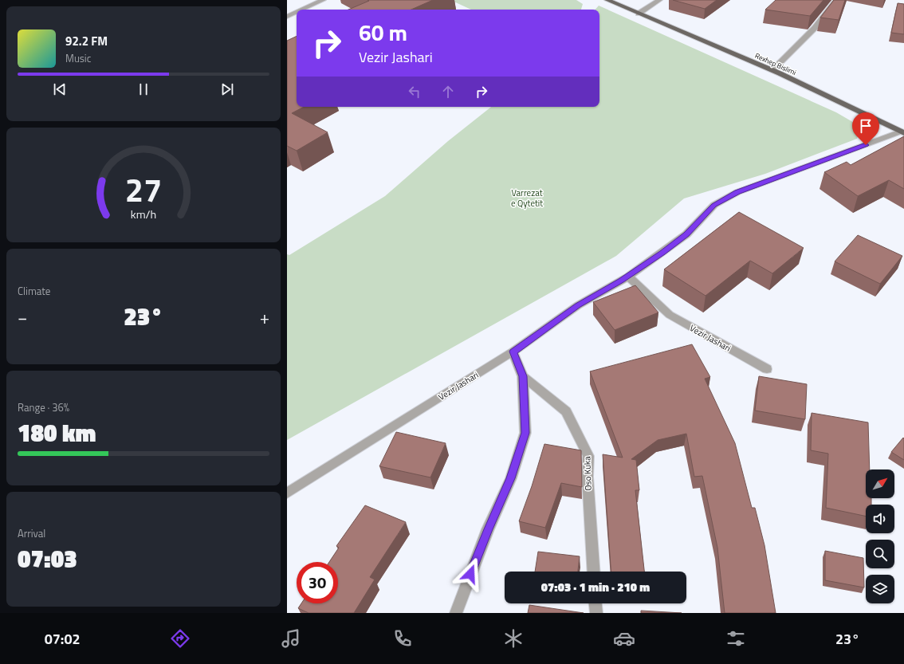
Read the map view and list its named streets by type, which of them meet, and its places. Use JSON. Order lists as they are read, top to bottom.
{
  "streets": {
    "main road": ["Rexhep Bislimi"],
    "street": ["Vezir Jashari", "Oso Kuka"]
  },
  "crossings": [
    ["Rexhep Bislimi", "Vezir Jashari"]
  ],
  "parks": ["Varrezat e Qytetit"],
  "north": "top right",
  "page": {
    "turn": ["60 m", "Vezir Jashari"],
    "song": ["92.2 FM", "Music"],
    "tile": [
      "Climate",
      ["Range · 36%", "180 km"],
      ["Arrival", "07:03"]
    ],
    "heat": ["−", "23°", "+"],
    "limit": "30",
    "trip": "07:03 · 1 min · 210 m",
    "tabs": ["07:02", "23°"],
    "gauge": ["27", "km/h"]
  }
}
